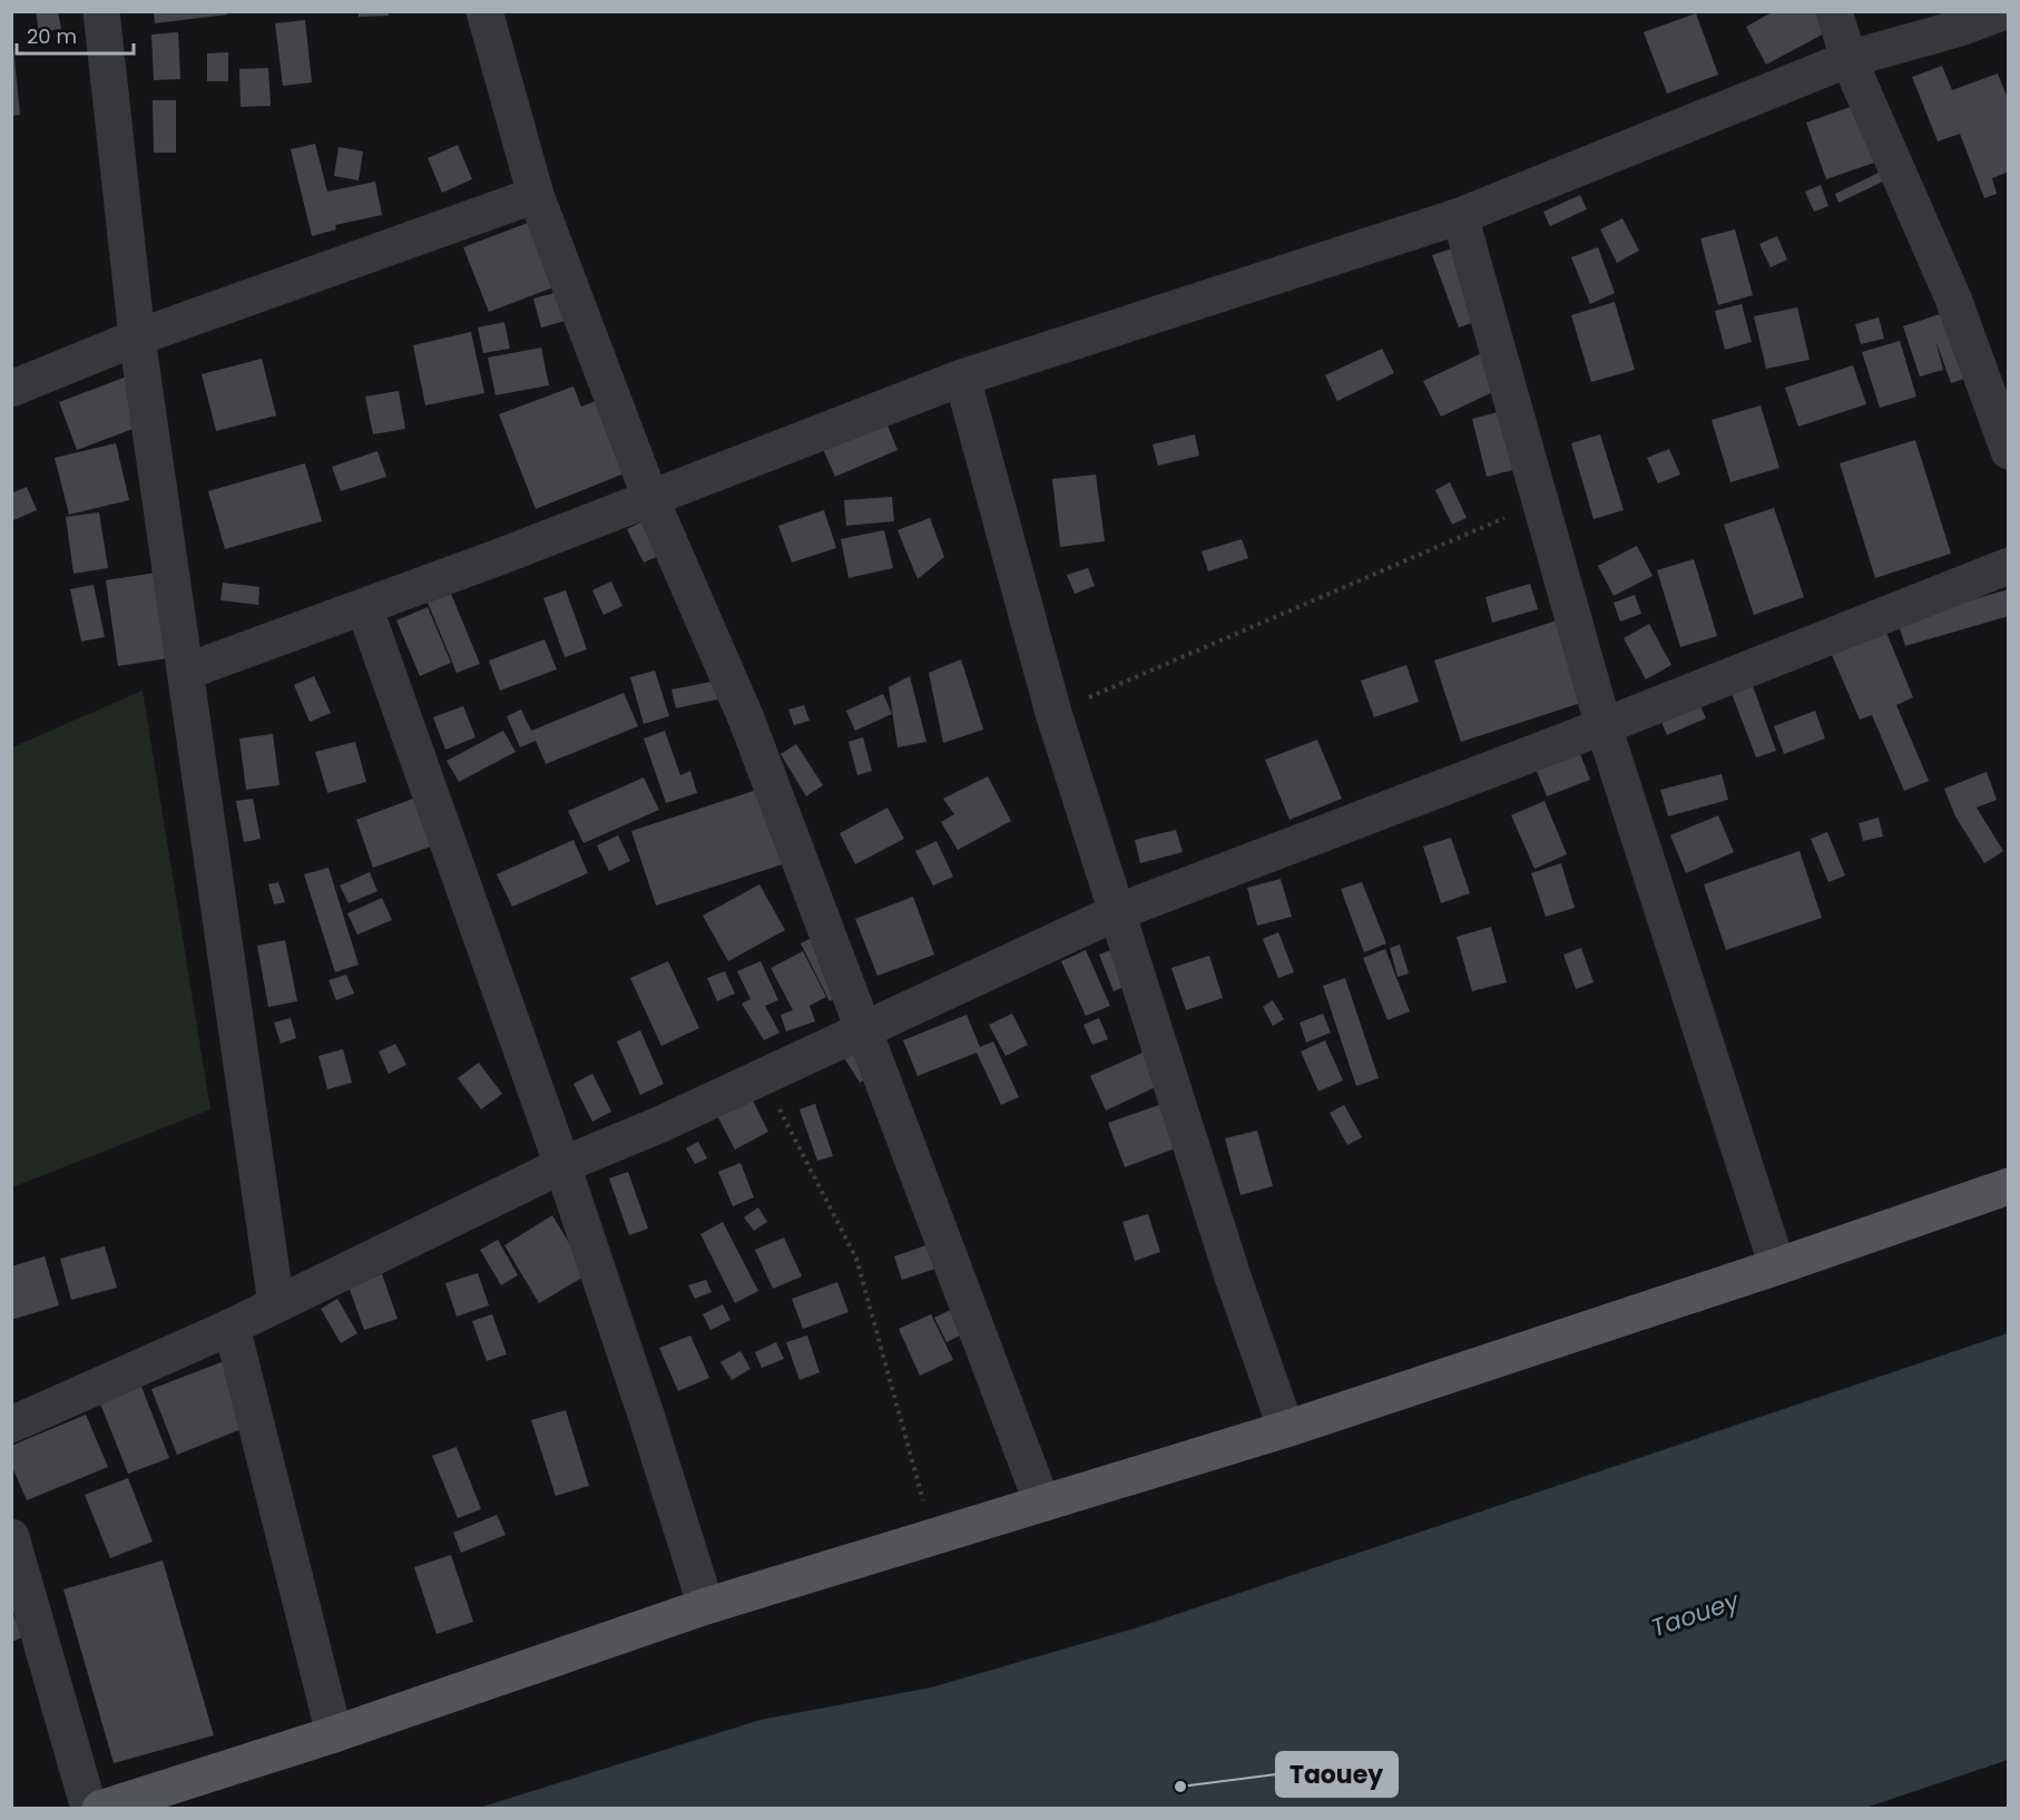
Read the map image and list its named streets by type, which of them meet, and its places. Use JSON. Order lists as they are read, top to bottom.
{
  "water": ["Taouey"],
  "places": ["Taouey"],
  "scale_bar": "20 m"
}
